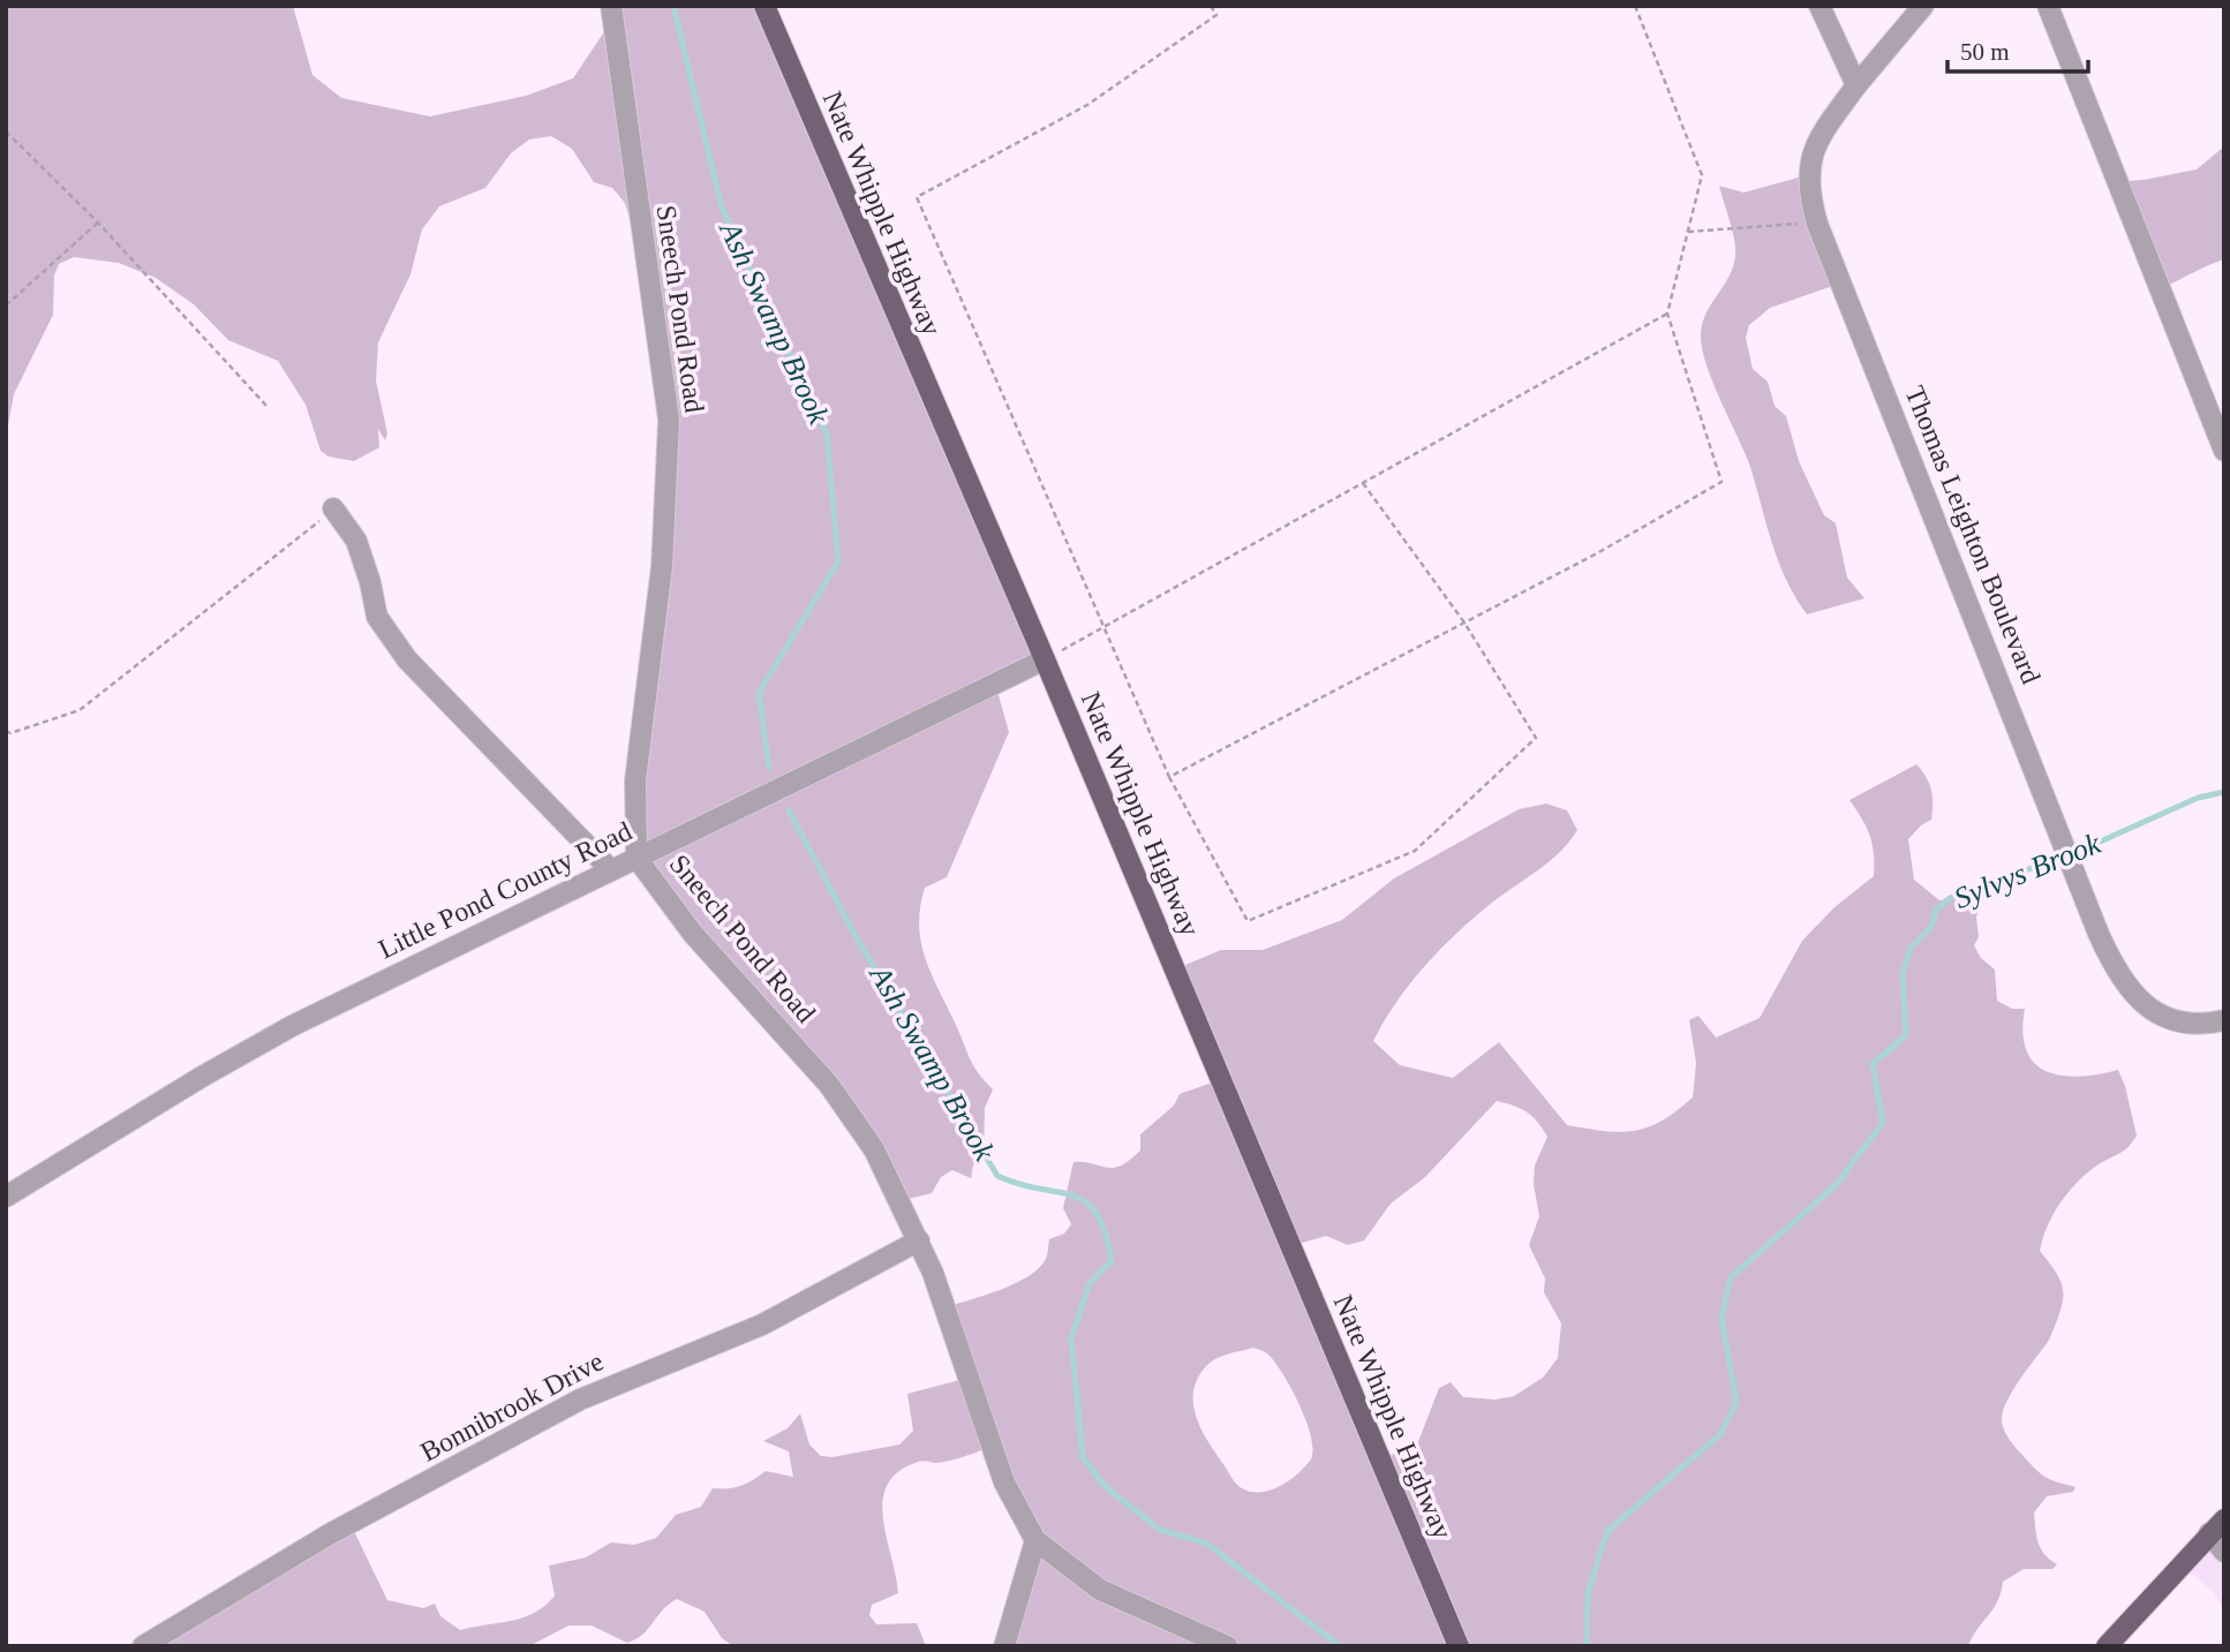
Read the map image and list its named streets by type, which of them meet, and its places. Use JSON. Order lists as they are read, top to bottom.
{
  "streets": {
    "main road": ["Nate Whipple Highway"],
    "street": [
      "Sneech Pond Road",
      "Thomas Leighton Boulevard",
      "Little Pond County Road",
      "Bonnibrook Drive"
    ]
  },
  "crossings": [
    ["Nate Whipple Highway", "Little Pond County Road"],
    ["Sneech Pond Road", "Little Pond County Road"],
    ["Sneech Pond Road", "Bonnibrook Drive"]
  ],
  "water": ["Ash Swamp Brook", "Sylvys Brook"],
  "scale_bar": "50 m"
}
